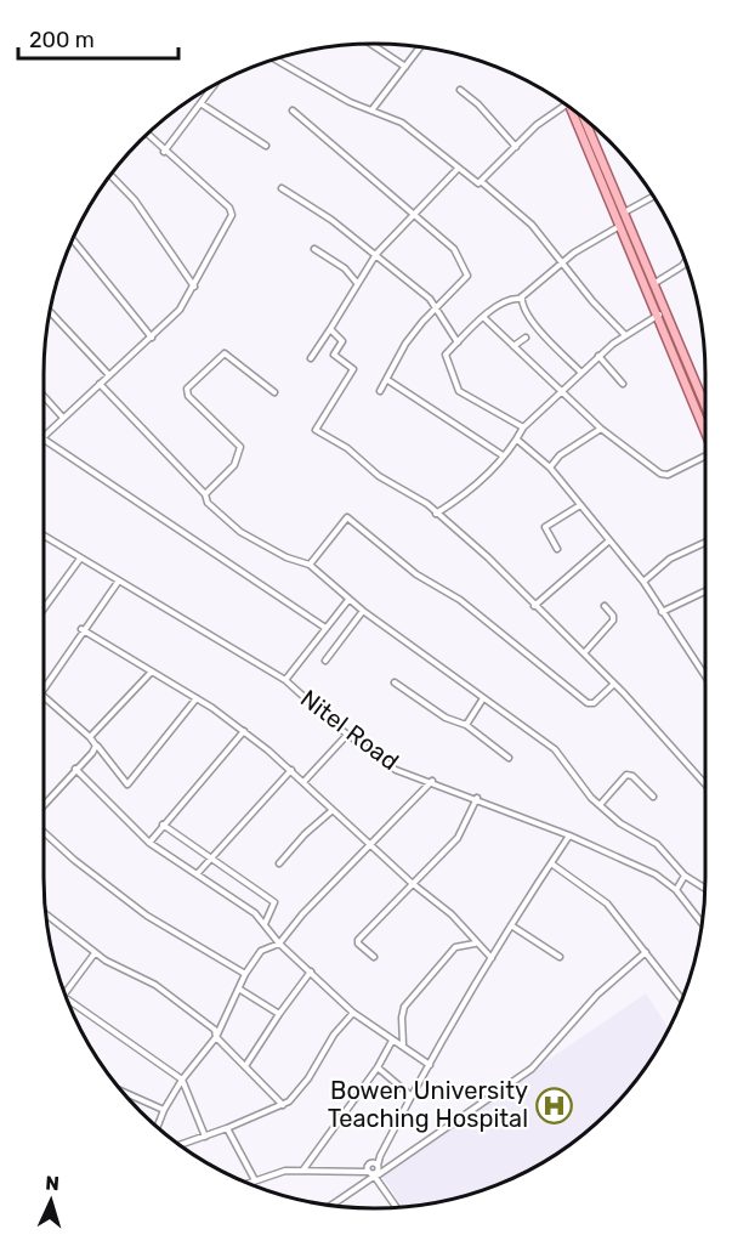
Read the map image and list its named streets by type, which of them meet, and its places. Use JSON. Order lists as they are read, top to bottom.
{
  "streets": {
    "street": ["Nitel Road"]
  },
  "places": {
    "hospital": ["Bowen University Teaching Hospital"]
  },
  "scale_bar": "200 m",
  "north": "top"
}
